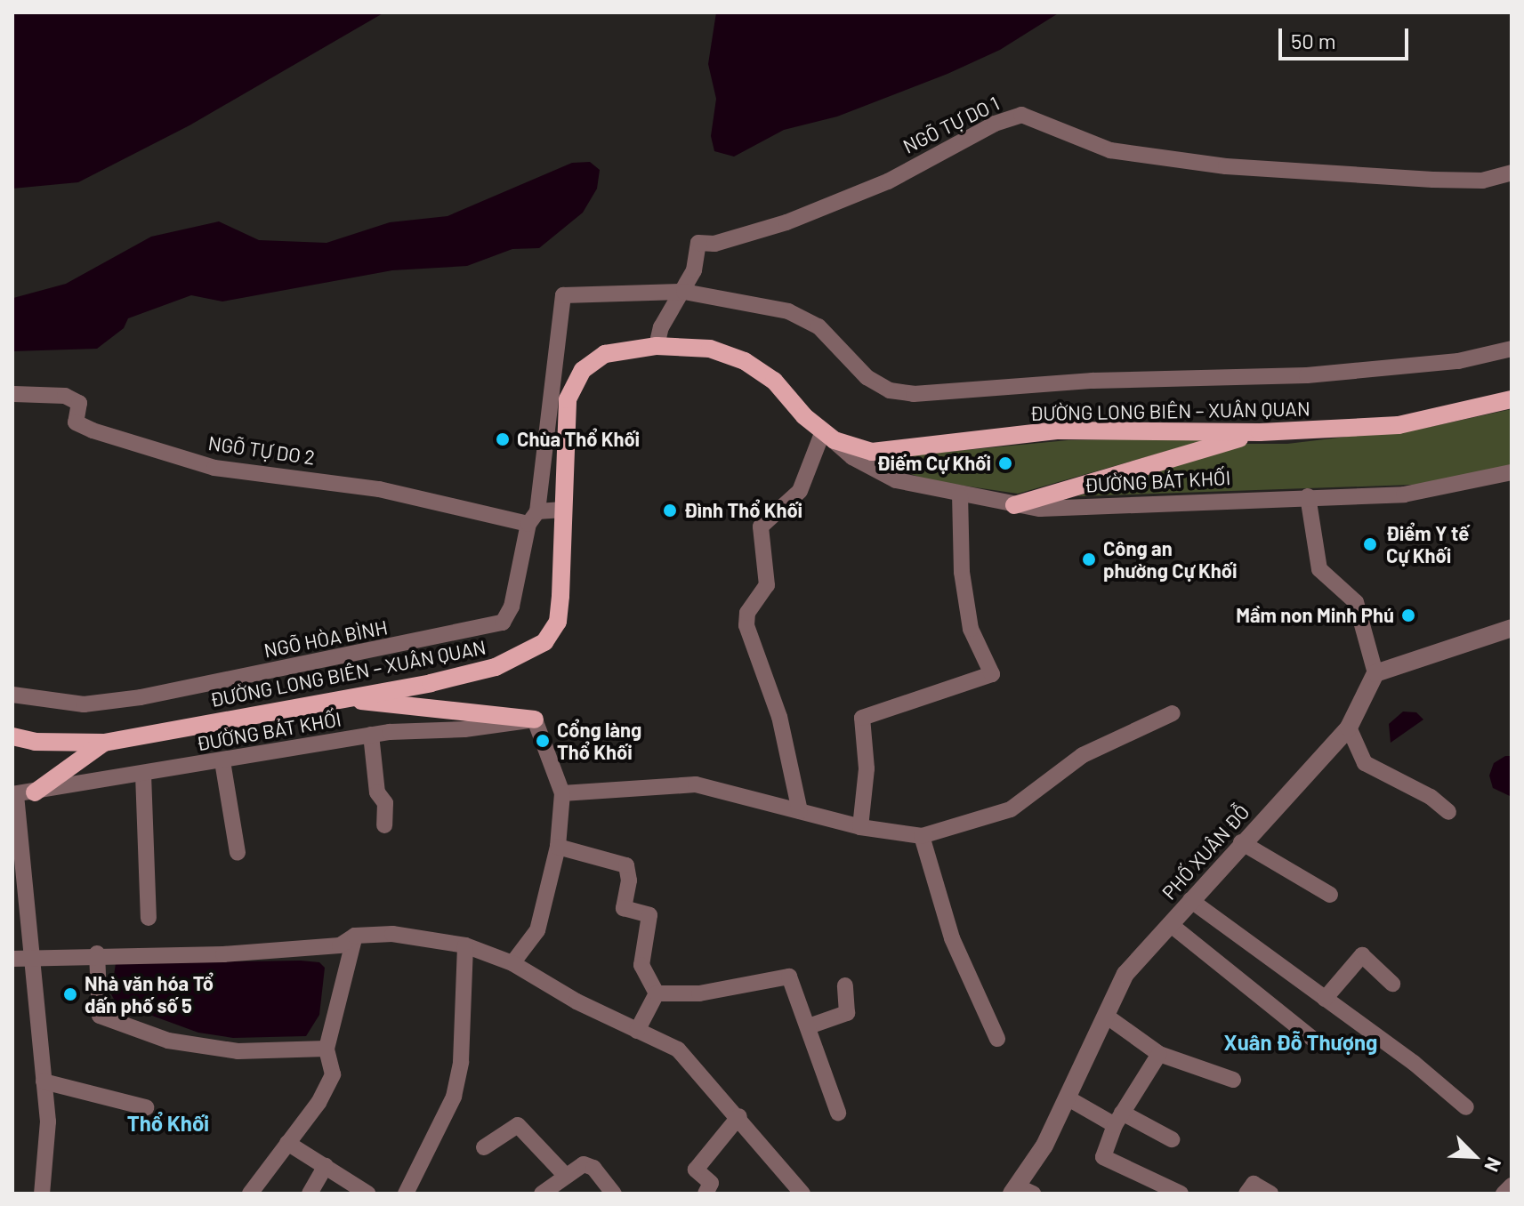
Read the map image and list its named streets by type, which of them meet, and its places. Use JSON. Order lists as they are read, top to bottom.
{
  "streets": {
    "main road": ["ĐƯỜNG LONG BIÊN – XUÂN QUAN"],
    "street": [
      "NGÕ TỰ DO 1",
      "NGÕ TỰ DO 2",
      "ĐƯỜNG BÁT KHỐI",
      "NGÕ HÒA BÌNH",
      "PHỐ XUÂN ĐỖ"
    ]
  },
  "crossings": [
    ["NGÕ TỰ DO 1", "ĐƯỜNG LONG BIÊN – XUÂN QUAN"],
    ["NGÕ TỰ DO 1", "NGÕ HÒA BÌNH"],
    ["ĐƯỜNG LONG BIÊN – XUÂN QUAN", "ĐƯỜNG BÁT KHỐI"],
    ["NGÕ TỰ DO 2", "NGÕ HÒA BÌNH"]
  ],
  "districts": ["Xuân Đỗ Thượng", "Thổ Khối"],
  "places": [
    "Chùa Thổ Khối",
    "Điếm Cự Khối",
    "Đình Thổ Khối",
    "Điểm Y tế Cự Khối",
    "Công an phường Cự Khối",
    "Mầm non Minh Phú",
    "Cổng làng Thổ Khối",
    "Nhà văn hóa Tổ dấn phố số 5"
  ],
  "scale_bar": "50 m",
  "north": "bottom right"
}
